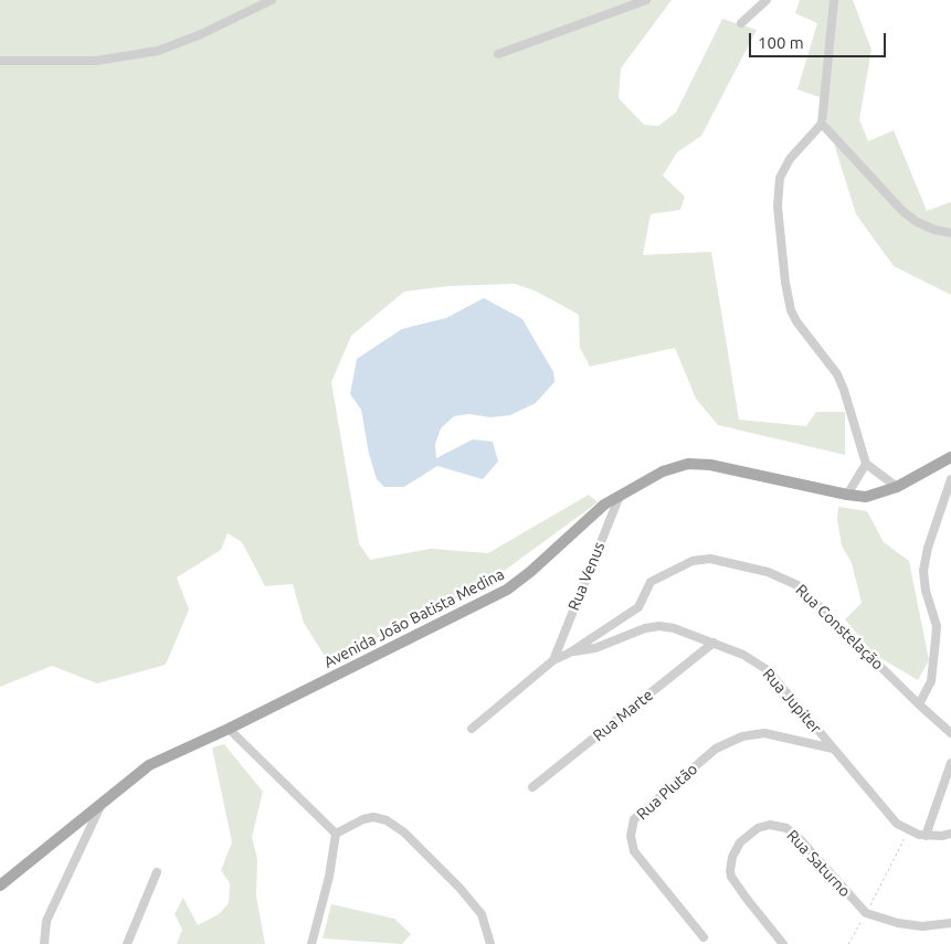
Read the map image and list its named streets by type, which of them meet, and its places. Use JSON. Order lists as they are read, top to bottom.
{
  "streets": {
    "main road": ["Avenida João Batista Medina"],
    "street": [
      "Rua Venus",
      "Rua Constelação",
      "Rua Jupiter",
      "Rua Marte",
      "Rua Plutão",
      "Rua Saturno"
    ]
  },
  "crossings": [
    ["Rua Venus", "Avenida João Batista Medina"],
    ["Rua Venus", "Rua Constelação"],
    ["Rua Constelação", "Rua Jupiter"],
    ["Rua Jupiter", "Rua Marte"],
    ["Rua Jupiter", "Rua Plutão"]
  ],
  "scale_bar": "100 m"
}
